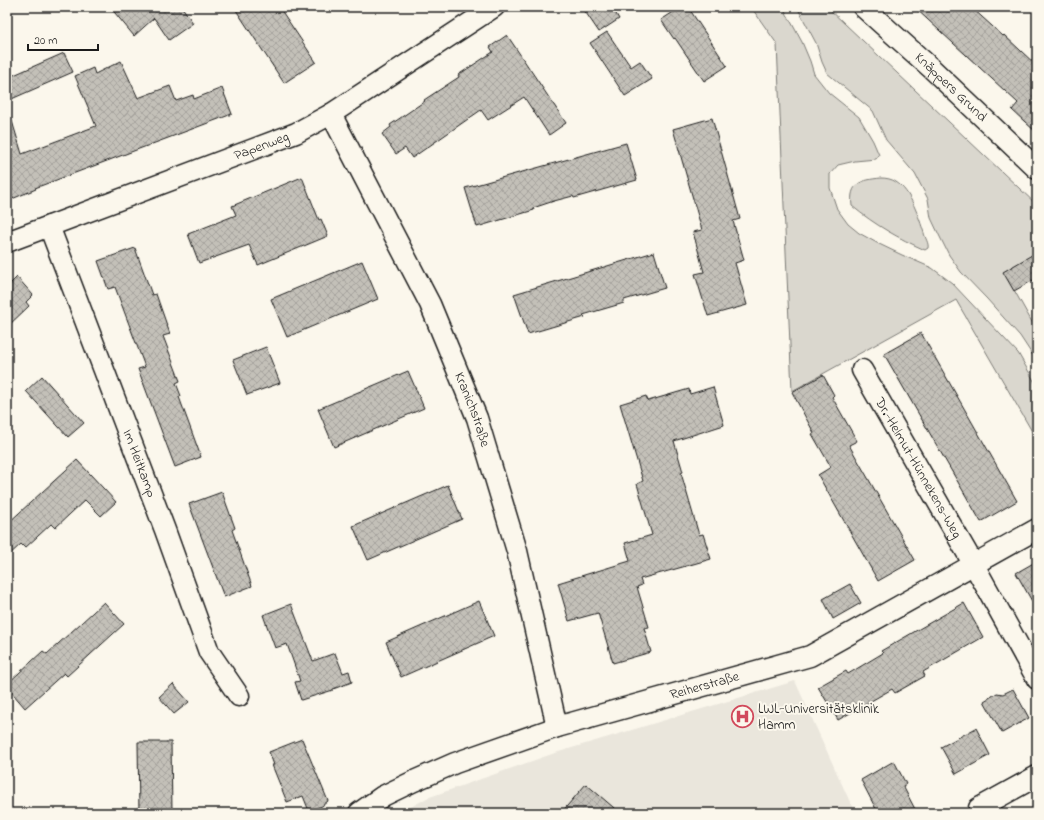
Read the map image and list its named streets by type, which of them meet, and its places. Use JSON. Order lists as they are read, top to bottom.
{
  "streets": {
    "street": [
      "Knäppers Grund",
      "Papenweg",
      "Kranichstraße",
      "Im Heitkamp",
      "Dr.-Helmut-Hünnekens-Weg",
      "Reiherstraße"
    ]
  },
  "crossings": [
    ["Papenweg", "Kranichstraße"],
    ["Papenweg", "Im Heitkamp"],
    ["Kranichstraße", "Reiherstraße"],
    ["Dr.-Helmut-Hünnekens-Weg", "Reiherstraße"]
  ],
  "places": {
    "hospital": ["LWL-Universitätsklinik Hamm"]
  },
  "scale_bar": "20 m"
}
